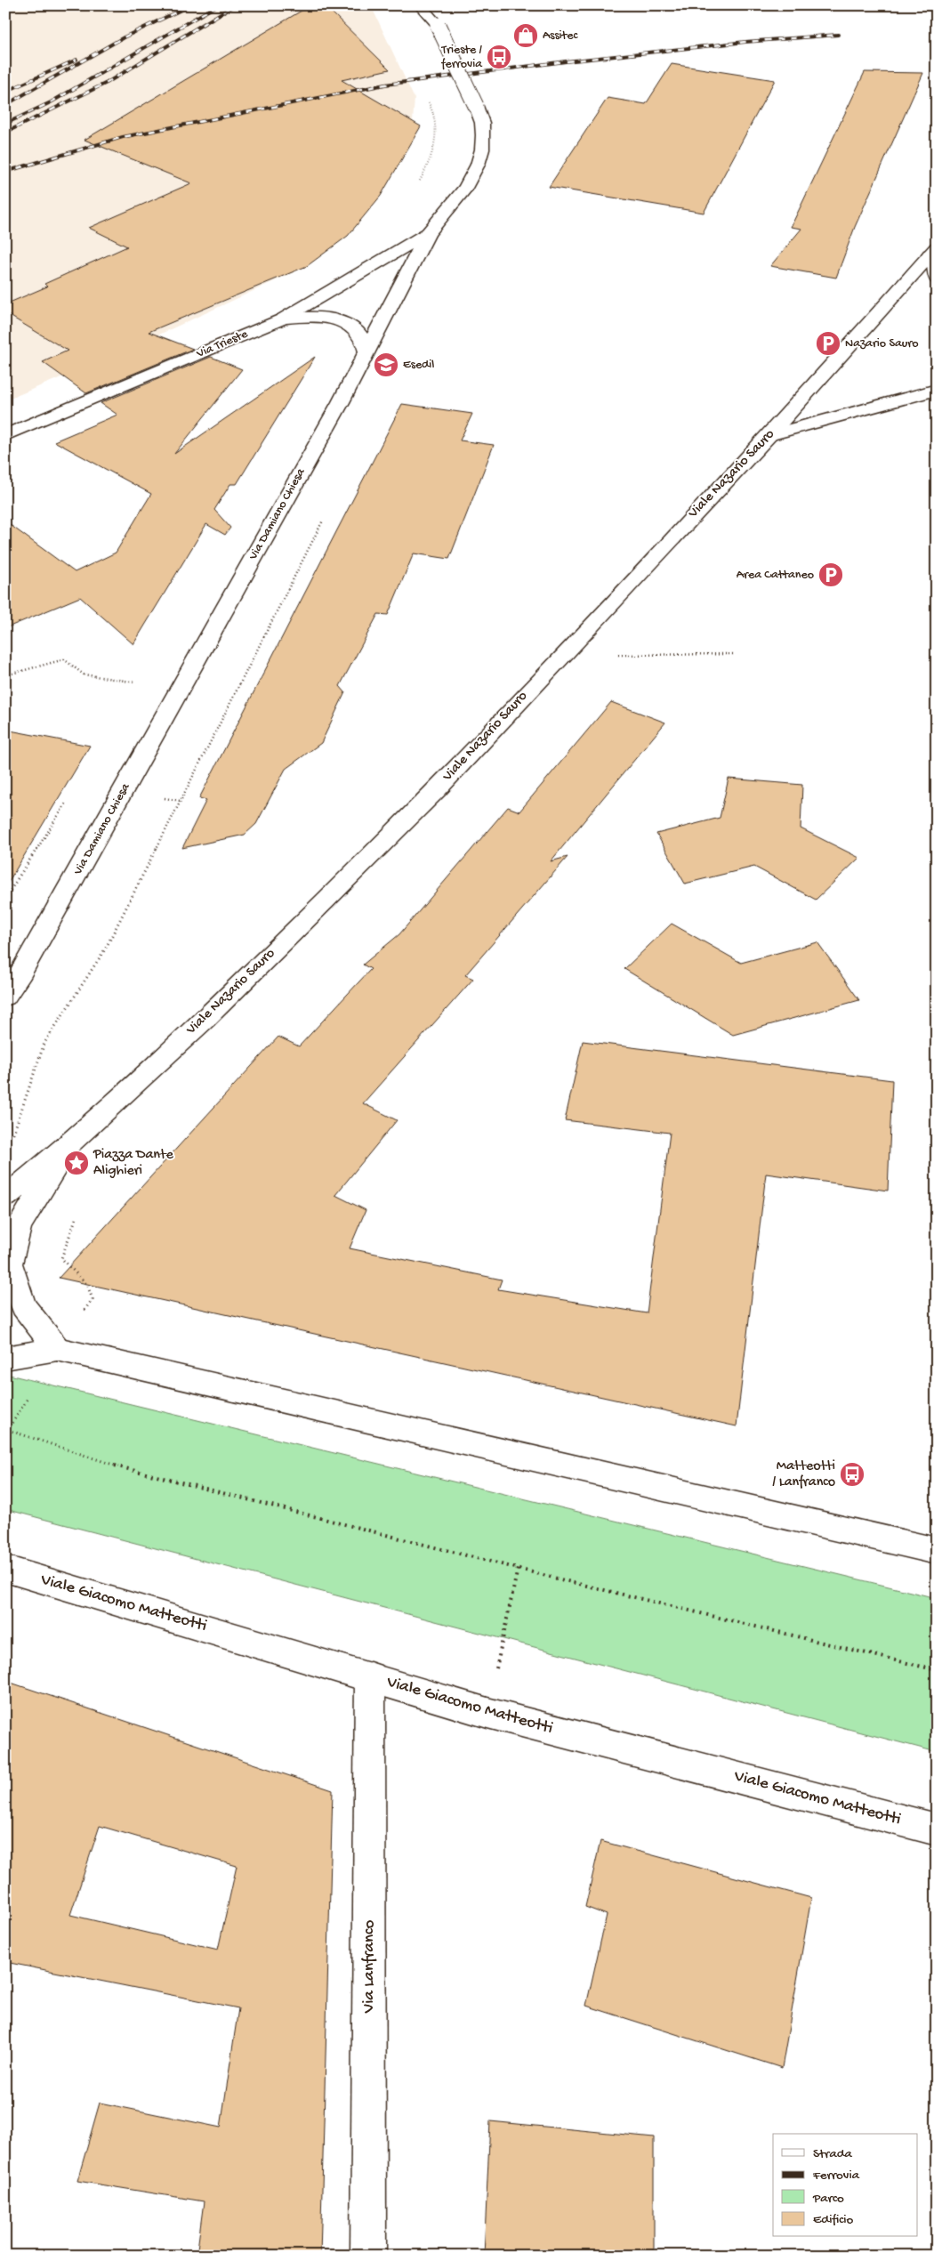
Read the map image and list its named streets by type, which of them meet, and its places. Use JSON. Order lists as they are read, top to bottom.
{
  "streets": {
    "street": [
      "Via Trieste",
      "Viale Nazario Sauro",
      "Via Damiano Chiesa",
      "Viale Giacomo Matteotti",
      "Via Lanfranco"
    ]
  },
  "crossings": [
    ["Via Trieste", "Via Damiano Chiesa"],
    ["Viale Giacomo Matteotti", "Via Lanfranco"]
  ],
  "places": {
    "shop": ["Assitec"],
    "bus stop": ["Trieste / ferrovia", "Matteotti / Lanfranco"],
    "parking": ["Nazario Sauro", "Area Cattaneo"],
    "school or university": ["Esedil"],
    "place": ["Piazza Dante Alighieri"]
  },
  "legend": [
    "Strada",
    "Ferrovia",
    "Parco",
    "Edificio"
  ]
}
